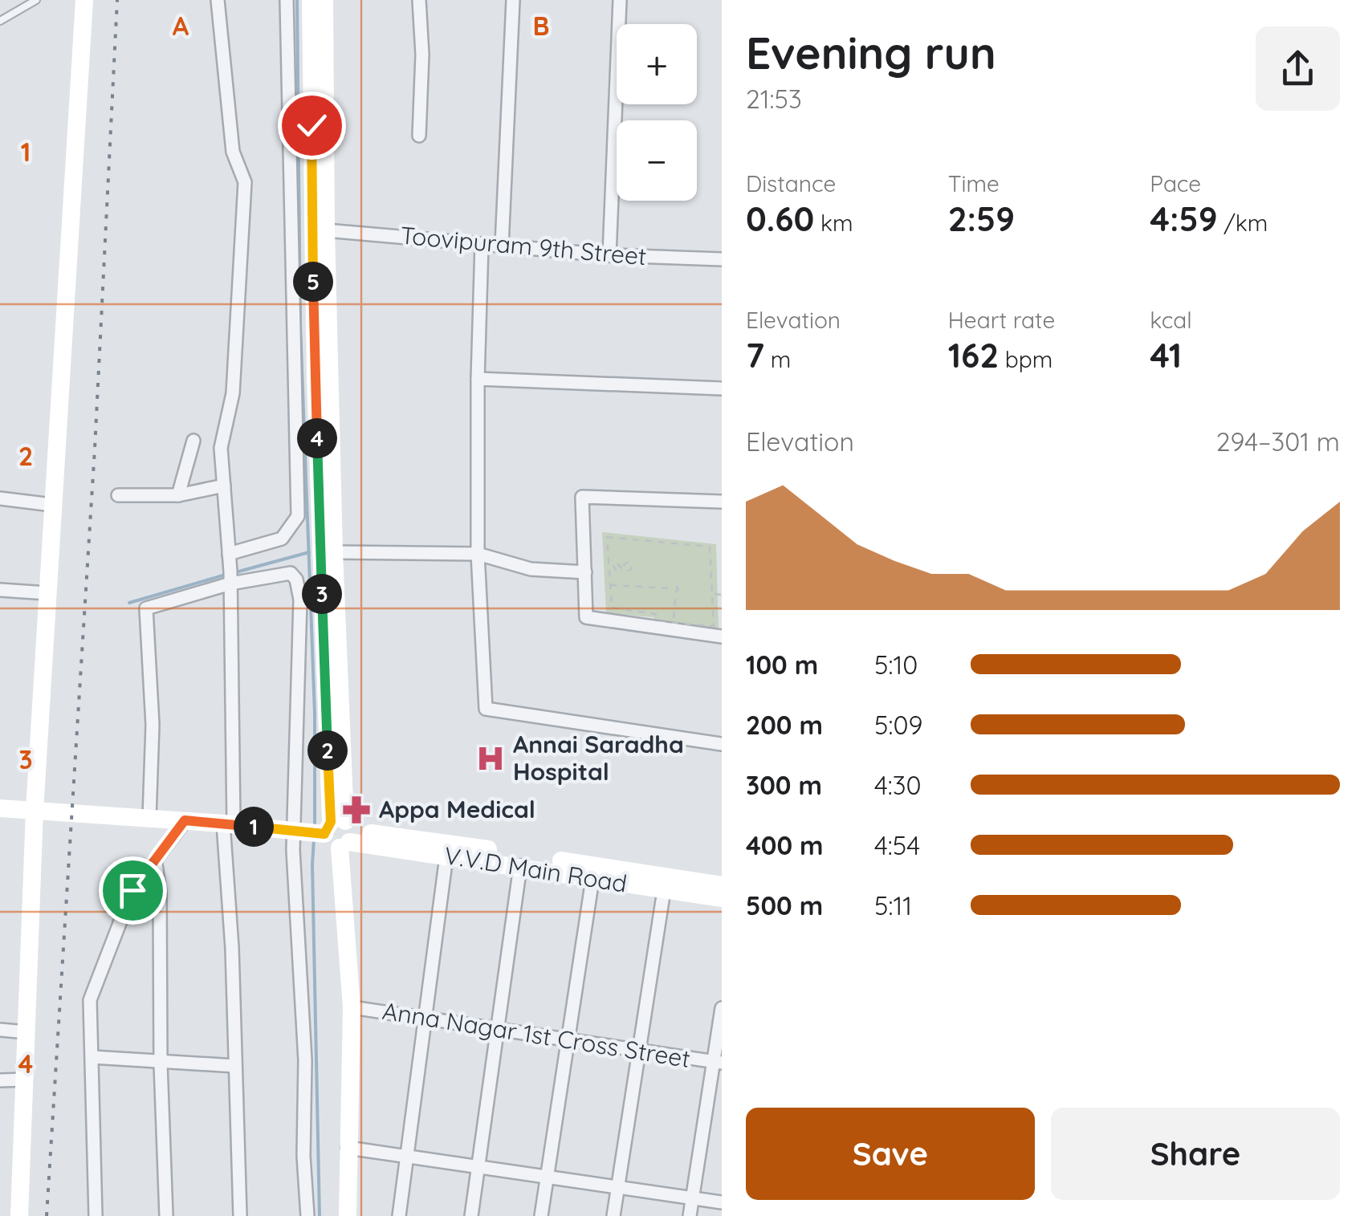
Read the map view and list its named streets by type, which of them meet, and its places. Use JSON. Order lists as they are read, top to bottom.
{
  "streets": {
    "main road": ["V.V.D Main Road"],
    "street": ["Toovipuram 9th Street", "Anna Nagar 1st Cross Street"]
  },
  "places": {
    "hospital": ["Annai Saradha Hospital"],
    "pharmacy": ["Appa Medical"]
  },
  "page": {
    "heading": ["Evening run", "21:53"],
    "map_buttons": ["+", "−"],
    "stats": [
      ["Distance", "0.60 km"],
      ["Time", "2:59"],
      ["Pace", "4:59 /km"],
      ["Elevation", "7 m"],
      ["Heart rate", "162 bpm"],
      ["kcal", "41"]
    ],
    "pins": [
      "5",
      "4",
      "3",
      "2",
      "1"
    ],
    "chart": ["Elevation", "294–301 m"],
    "list": [
      {
        "name": "100 m",
        "note": "5:10"
      },
      {
        "name": "200 m",
        "note": "5:09"
      },
      {
        "name": "300 m",
        "note": "4:30"
      },
      {
        "name": "400 m",
        "note": "4:54"
      },
      {
        "name": "500 m",
        "note": "5:11"
      }
    ],
    "buttons": ["Save", "Share"]
  },
  "grid": {
    "columns": ["A", "B"],
    "rows": [
      "1",
      "2",
      "3",
      "4"
    ]
  }
}
